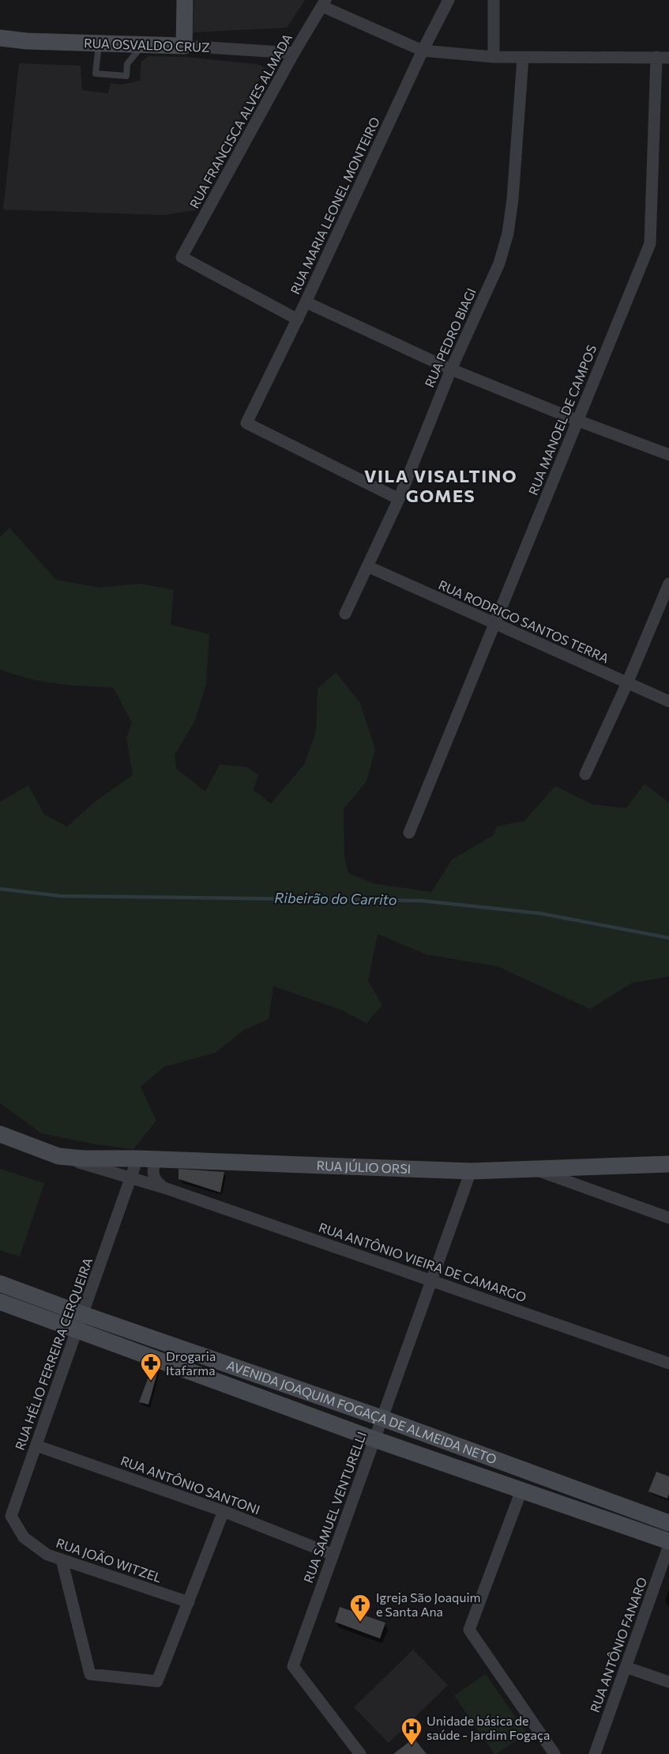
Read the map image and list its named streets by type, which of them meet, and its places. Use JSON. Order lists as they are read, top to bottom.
{
  "streets": {
    "street": [
      "RUA OSVALDO CRUZ",
      "RUA FRANCISCA ALVES ALMADA",
      "RUA MARIA LEONEL MONTEIRO",
      "RUA PEDRO BIAGI",
      "RUA MANOEL DE CAMPOS",
      "RUA RODRIGO SANTOS TERRA",
      "RUA JÚLIO ORSI",
      "RUA ANTÔNIO VIEIRA DE CAMARGO",
      "RUA HÉLIO FERREIRA CERQUEIRA",
      "AVENIDA JOAQUIM FOGAÇA DE ALMEIDA NETO",
      "RUA ANTÔNIO SANTONI",
      "RUA SAMUEL VENTURELLI",
      "RUA JOÃO WITZEL",
      "RUA ANTÔNIO FANARO"
    ]
  },
  "crossings": [
    ["RUA OSVALDO CRUZ", "RUA FRANCISCA ALVES ALMADA"],
    ["RUA FRANCISCA ALVES ALMADA", "RUA MARIA LEONEL MONTEIRO"],
    ["RUA MARIA LEONEL MONTEIRO", "RUA PEDRO BIAGI"],
    ["RUA PEDRO BIAGI", "RUA RODRIGO SANTOS TERRA"],
    ["RUA MANOEL DE CAMPOS", "RUA RODRIGO SANTOS TERRA"],
    ["RUA JÚLIO ORSI", "RUA ANTÔNIO VIEIRA DE CAMARGO"],
    ["RUA JÚLIO ORSI", "RUA HÉLIO FERREIRA CERQUEIRA"],
    ["RUA JÚLIO ORSI", "RUA SAMUEL VENTURELLI"],
    ["RUA ANTÔNIO VIEIRA DE CAMARGO", "RUA HÉLIO FERREIRA CERQUEIRA"],
    ["RUA ANTÔNIO VIEIRA DE CAMARGO", "RUA SAMUEL VENTURELLI"],
    ["RUA HÉLIO FERREIRA CERQUEIRA", "AVENIDA JOAQUIM FOGAÇA DE ALMEIDA NETO"],
    ["RUA HÉLIO FERREIRA CERQUEIRA", "RUA ANTÔNIO SANTONI"],
    ["RUA HÉLIO FERREIRA CERQUEIRA", "RUA JOÃO WITZEL"],
    ["AVENIDA JOAQUIM FOGAÇA DE ALMEIDA NETO", "RUA SAMUEL VENTURELLI"],
    ["RUA ANTÔNIO SANTONI", "RUA SAMUEL VENTURELLI"]
  ],
  "districts": ["VILA VISALTINO GOMES"],
  "water": ["Ribeirão do Carrito"],
  "places": {
    "pharmacy": ["Drogaria Itafarma"],
    "church": ["Igreja São Joaquim e Santa Ana"],
    "hospital": ["Unidade básica de saúde - Jardim Fogaça"]
  }
}
